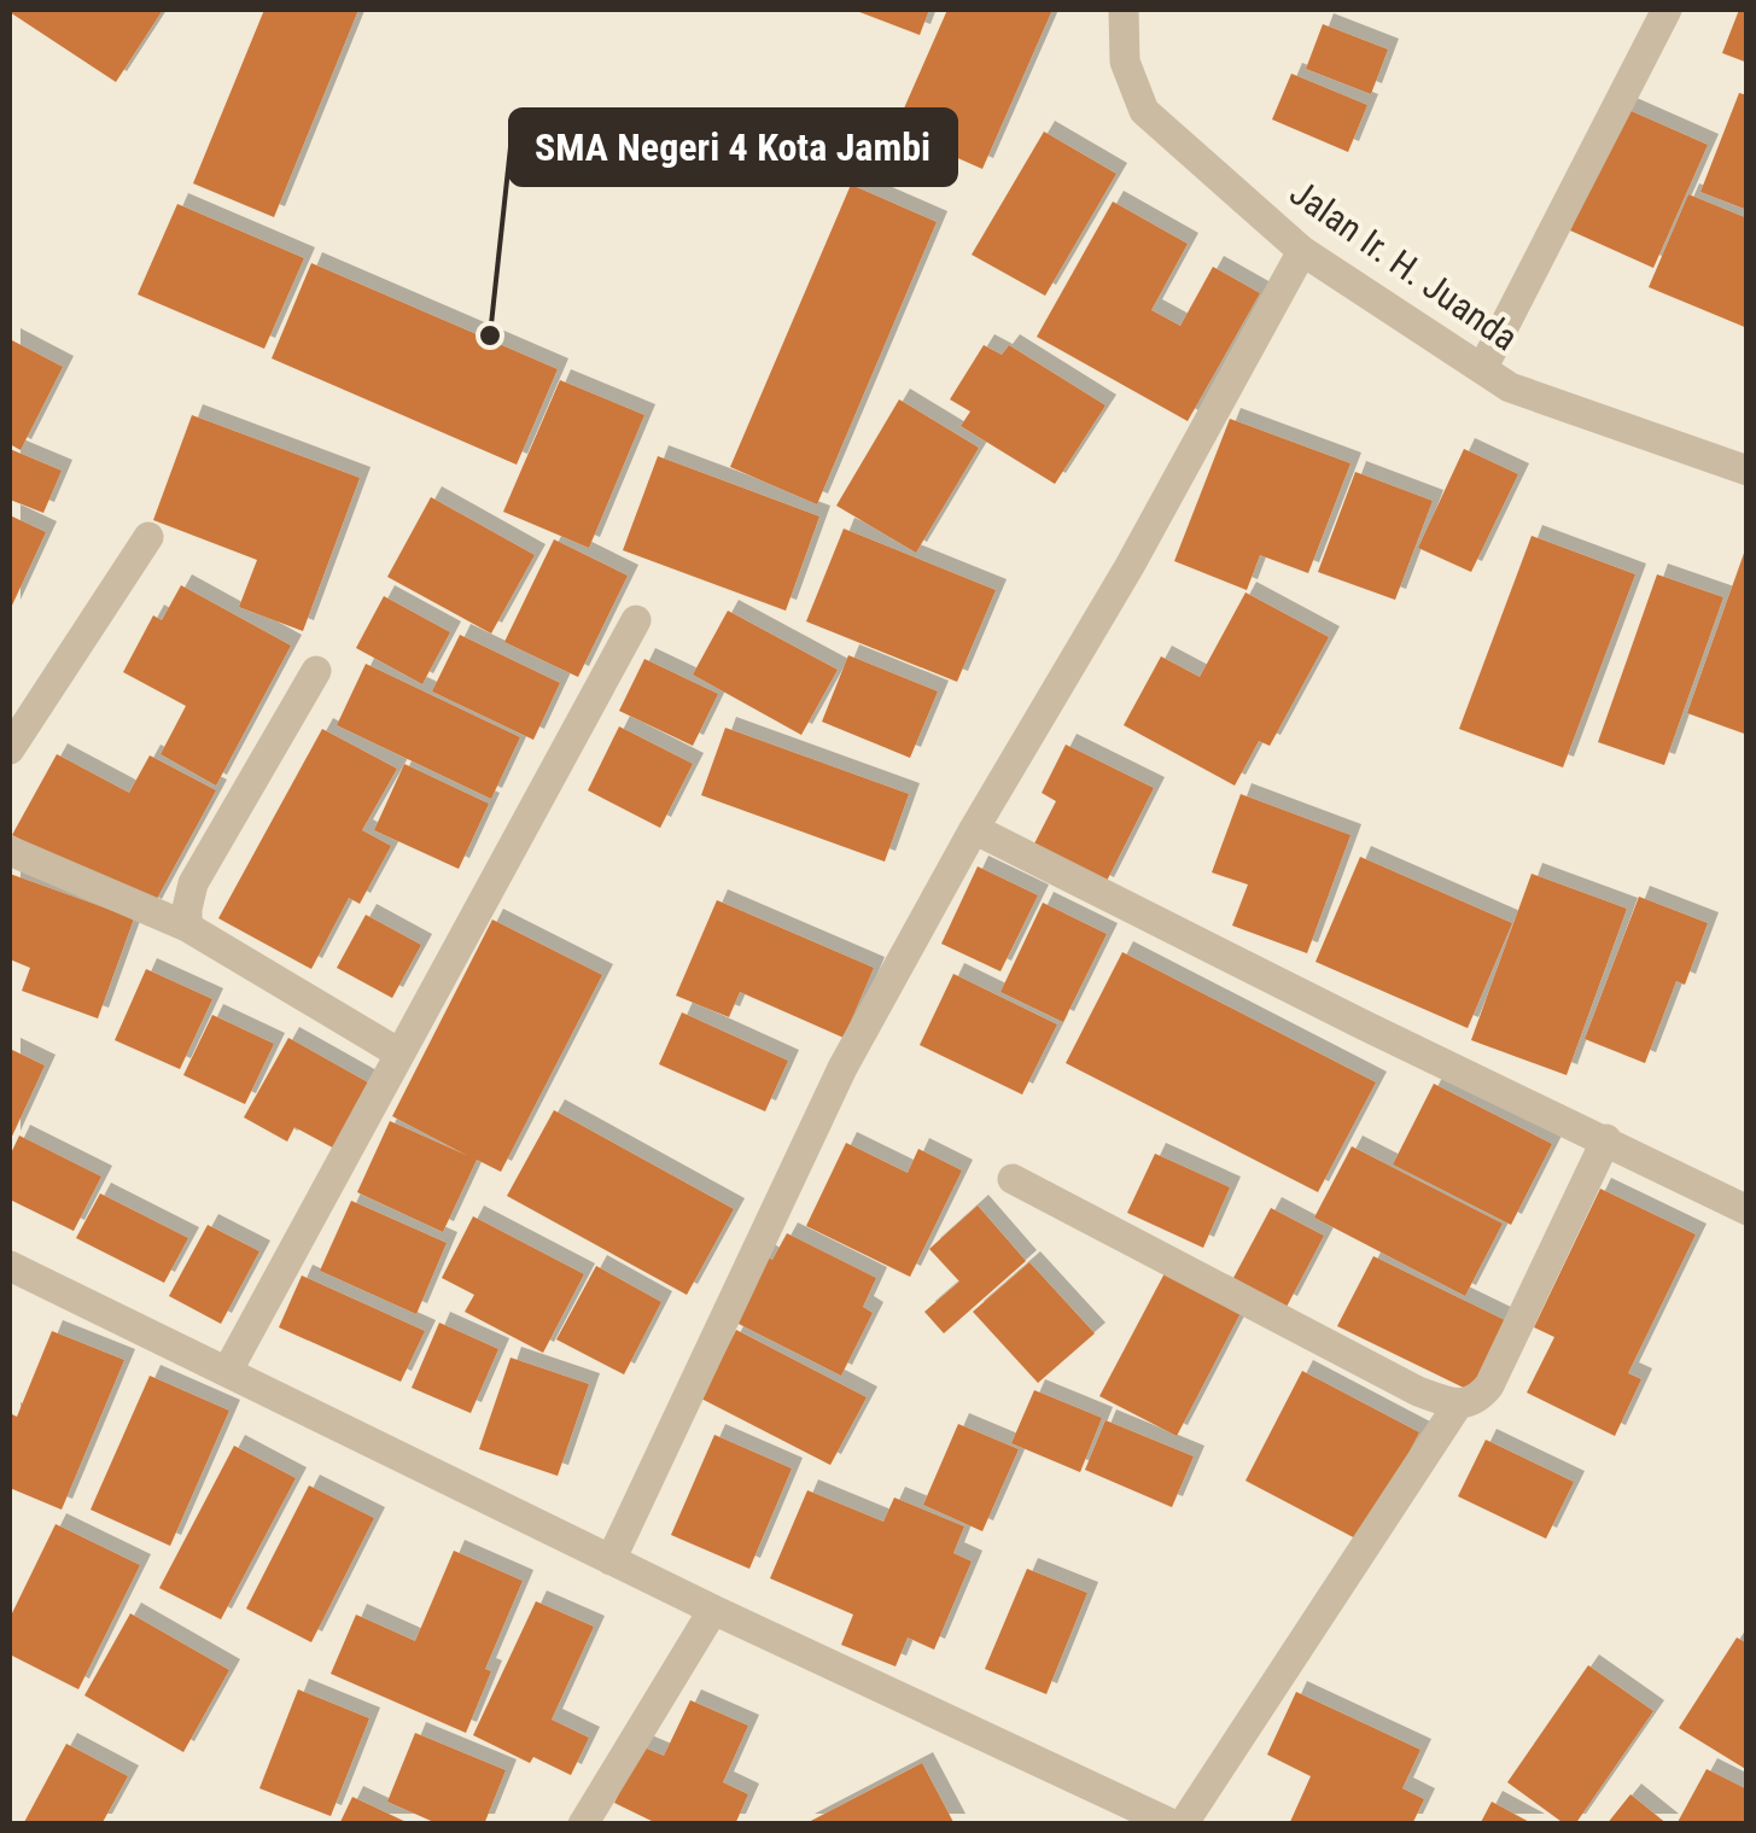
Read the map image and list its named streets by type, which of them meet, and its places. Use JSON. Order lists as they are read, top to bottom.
{
  "streets": {
    "street": ["Jalan Ir. H. Juanda"]
  },
  "places": ["SMA Negeri 4 Kota Jambi"]
}
